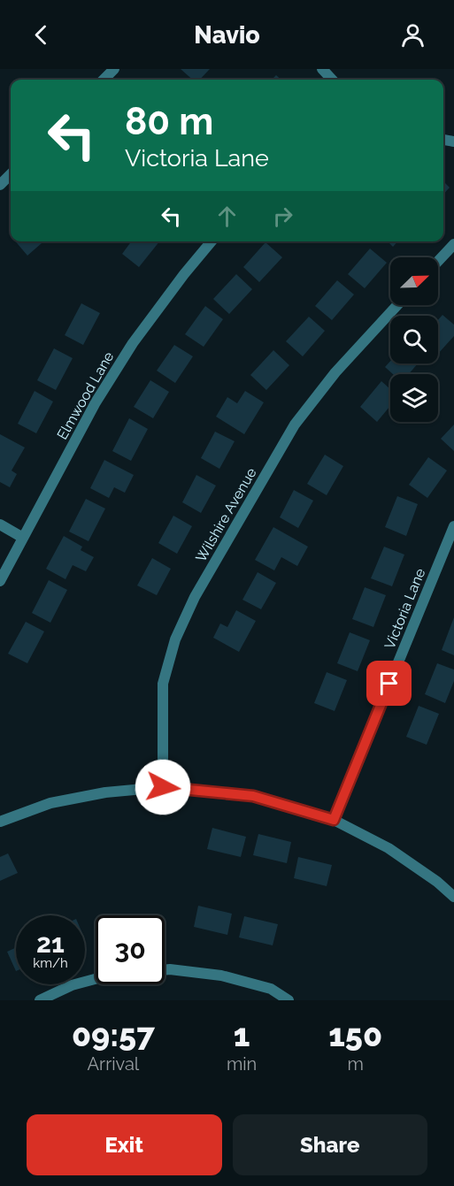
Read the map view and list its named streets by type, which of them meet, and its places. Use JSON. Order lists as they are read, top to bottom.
{
  "streets": {
    "street": ["Elmwood Lane", "Wilshire Avenue", "Victoria Lane"]
  },
  "north": "top right",
  "page": {
    "header": "Navio",
    "turn": ["80 m", "Victoria Lane"],
    "speed": "21 km/h",
    "limit": "30",
    "eta": [
      "09:57",
      "Arrival",
      "1",
      "min",
      "150",
      "m"
    ],
    "buttons": ["Exit", "Share"]
  }
}
